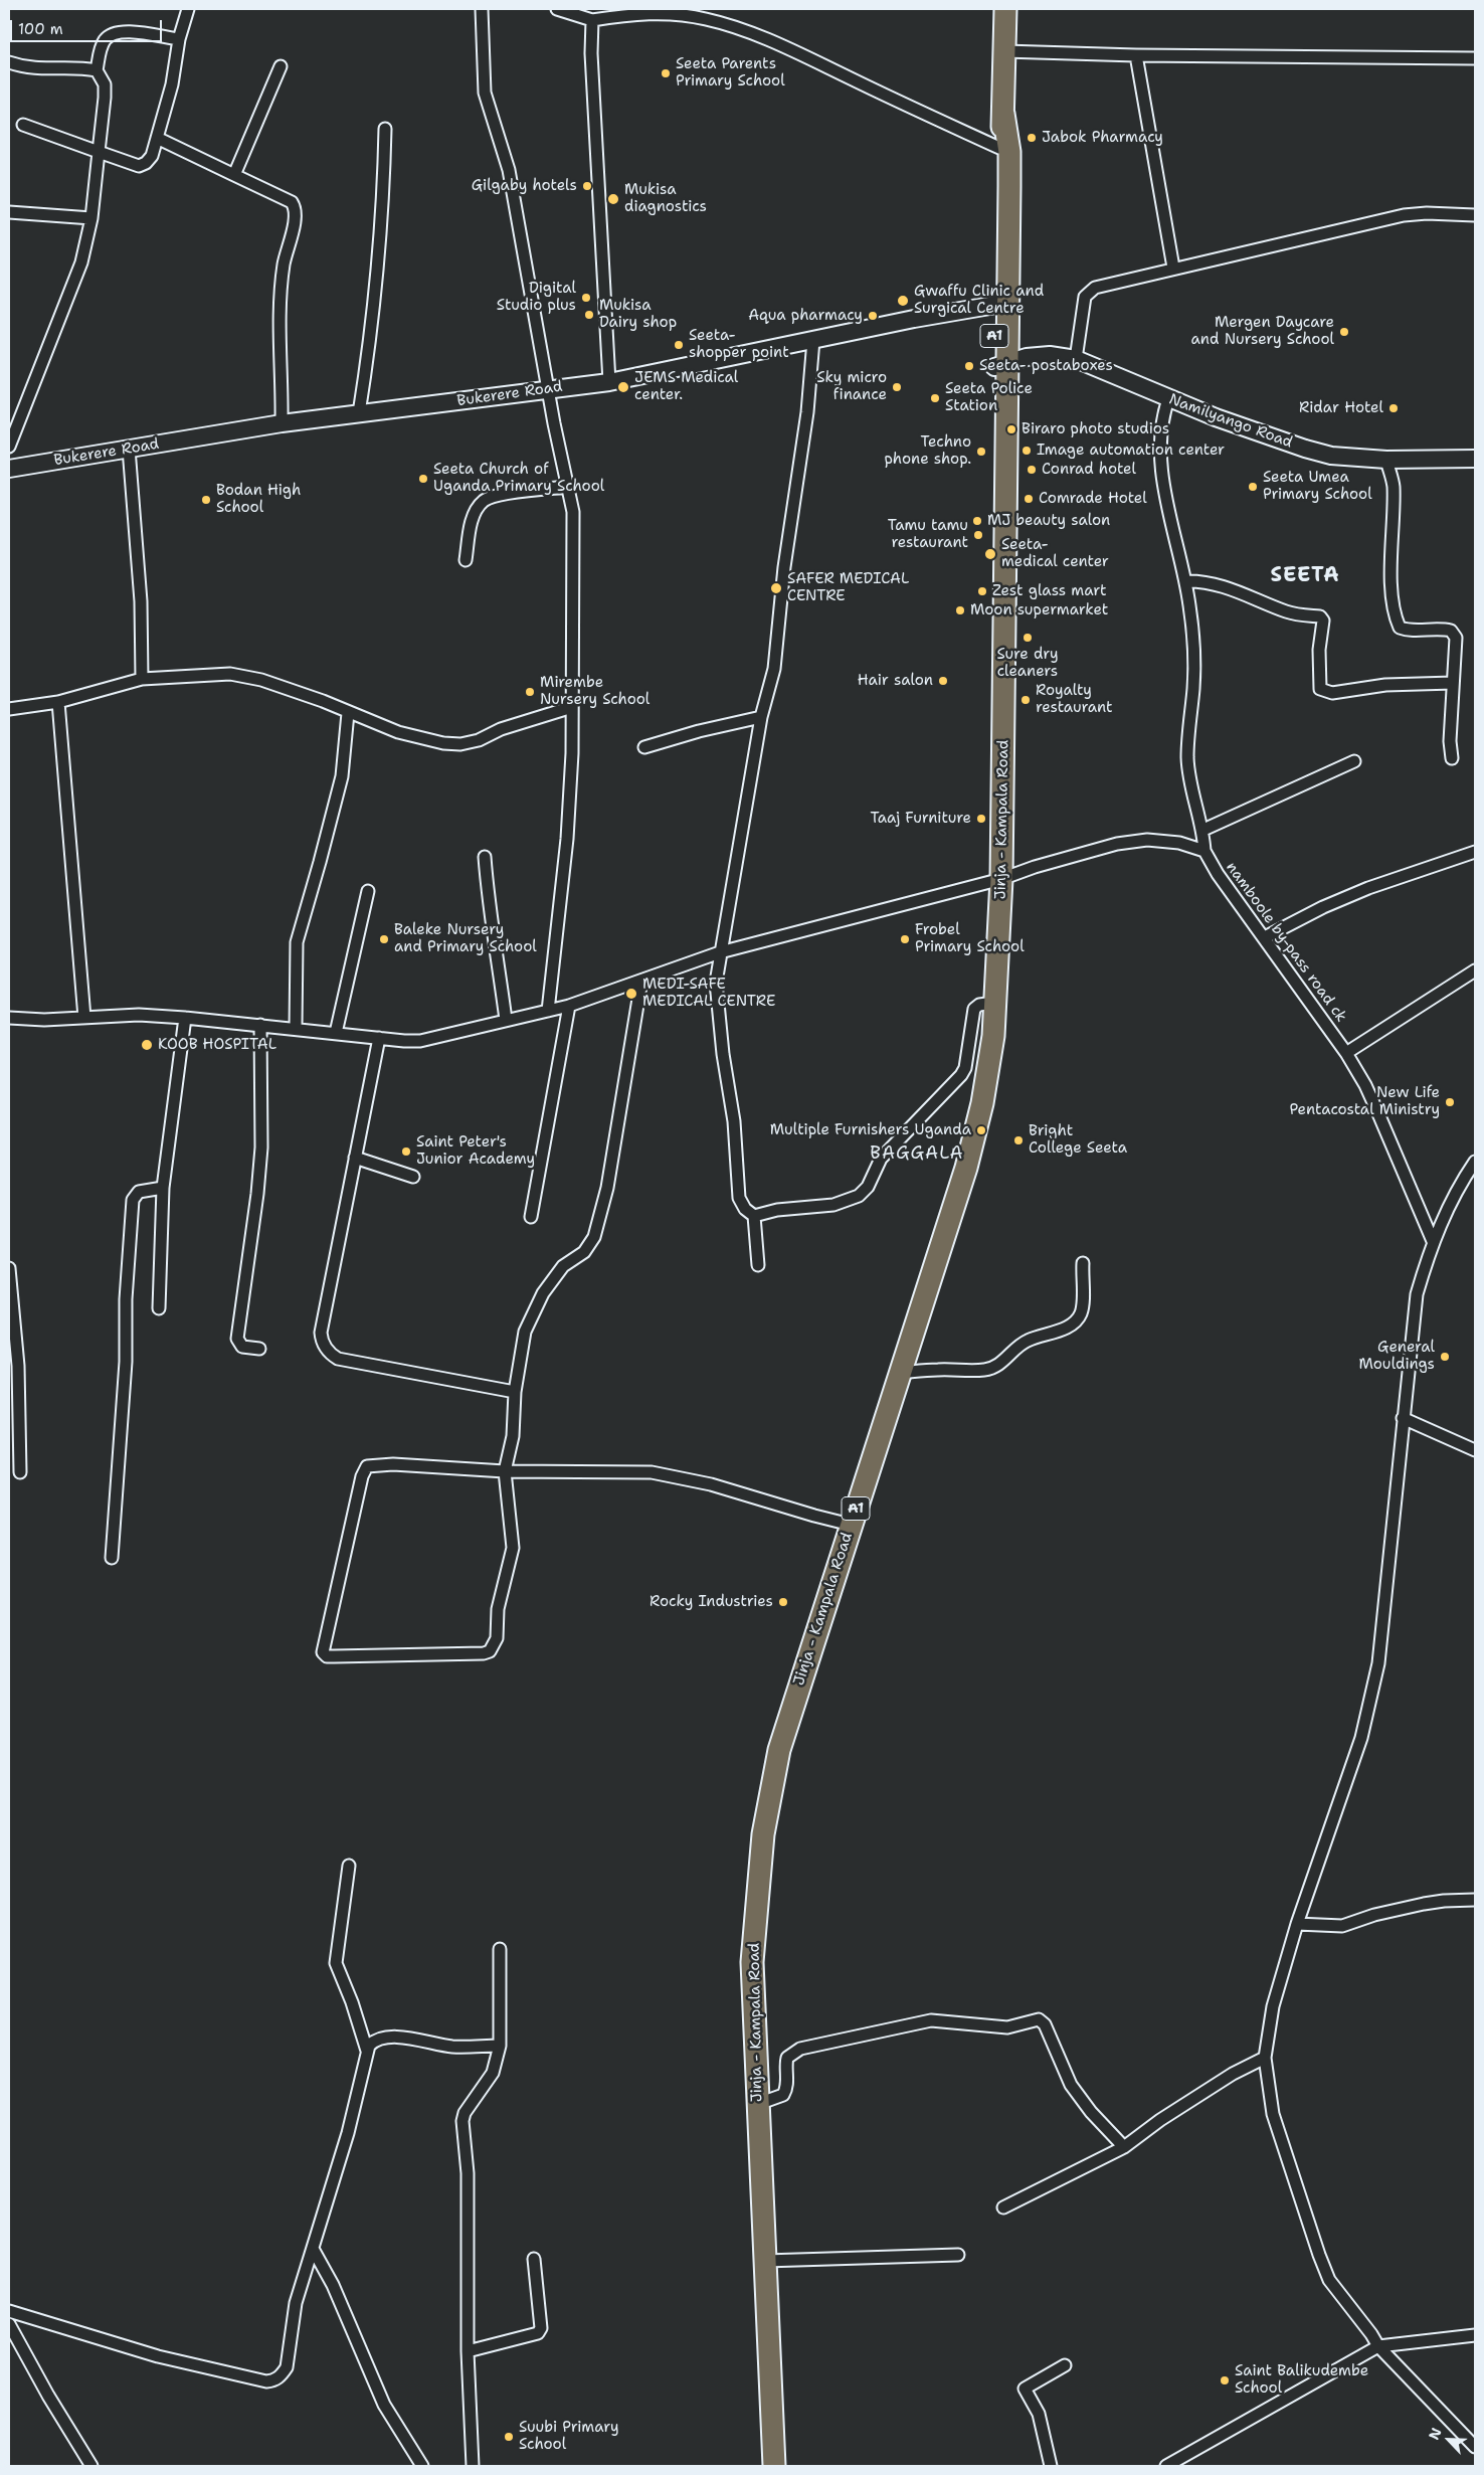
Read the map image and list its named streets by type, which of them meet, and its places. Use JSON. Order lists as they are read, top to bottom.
{
  "streets": {
    "highway": ["A1", "Jinja - Kampala Road"],
    "main road": ["Bukerere Road", "Namilyango Road"],
    "street": ["namboole by-pass road ck"]
  },
  "crossings": [
    ["Bukerere Road", "Jinja - Kampala Road"],
    ["Namilyango Road", "Jinja - Kampala Road"]
  ],
  "districts": ["SEETA", "BAGGALA"],
  "places": [
    "Seeta Parents Primary School",
    "Jabok Pharmacy",
    "Gilgaby hotels",
    "Mukisa diagnostics",
    "Digital Studio plus",
    "Gwaffu Clinic and Surgical Centre",
    "Mukisa Dairy shop",
    "Aqua pharmacy",
    "Mergen Daycare and Nursery School",
    "Seeta- shopper point",
    "Seeta- postaboxes",
    "JEMS Medical center.",
    "Sky micro finance",
    "Seeta Police Station",
    "Ridar Hotel",
    "Biraro photo studios",
    "Image automation center",
    "Techno phone shop.",
    "Conrad hotel",
    "Seeta Church of Uganda Primary School",
    "Seeta Umea Primary School",
    "Comrade Hotel",
    "Bodan High School",
    "MJ beauty salon",
    "Tamu tamu restaurant",
    "Seeta- medical center",
    "SAFER MEDICAL CENTRE",
    "Zest glass mart",
    "Moon supermarket",
    "Sure dry cleaners",
    "Hair salon",
    "Mirembe Nursery School",
    "Royalty restaurant",
    "Taaj Furniture",
    "Baleke Nursery and Primary School",
    "Frobel Primary School",
    "MEDI-SAFE MEDICAL CENTRE",
    "KOOB HOSPITAL",
    "New Life Pentacostal Ministry",
    "Multiple Furnishers Uganda",
    "Bright College Seeta",
    "Saint Peter's Junior Academy",
    "General Mouldings",
    "Rocky Industries",
    "Saint Balikudembe School",
    "Suubi Primary School"
  ],
  "scale_bar": "100 m",
  "north": "top left"
}
